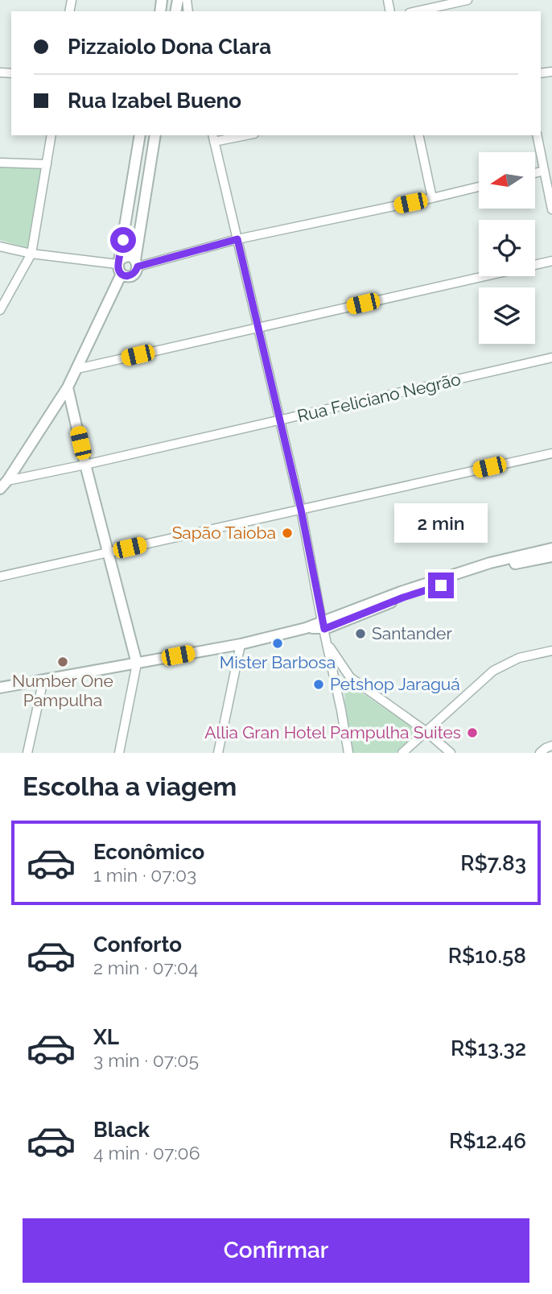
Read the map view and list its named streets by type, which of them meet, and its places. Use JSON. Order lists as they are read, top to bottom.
{
  "streets": {
    "street": ["Rua Feliciano Negrão"]
  },
  "places": [
    "Sapão Taioba",
    "Santander",
    "Mister Barbosa",
    "Number One Pampulha",
    "Petshop Jaraguá",
    "Allia Gran Hotel Pampulha Suites"
  ],
  "north": "left",
  "page": {
    "banner": ["Pizzaiolo Dona Clara", "Rua Izabel Bueno"],
    "bubble": "2 min",
    "heading": "Escolha a viagem",
    "list": [
      {
        "name": "Econômico",
        "note": "1 min · 07:03",
        "value": "R$7.83"
      },
      {
        "name": "Conforto",
        "note": "2 min · 07:04",
        "value": "R$10.58"
      },
      {
        "name": "XL",
        "note": "3 min · 07:05",
        "value": "R$13.32"
      },
      {
        "name": "Black",
        "note": "4 min · 07:06",
        "value": "R$12.46"
      }
    ],
    "buttons": "Confirmar"
  }
}
